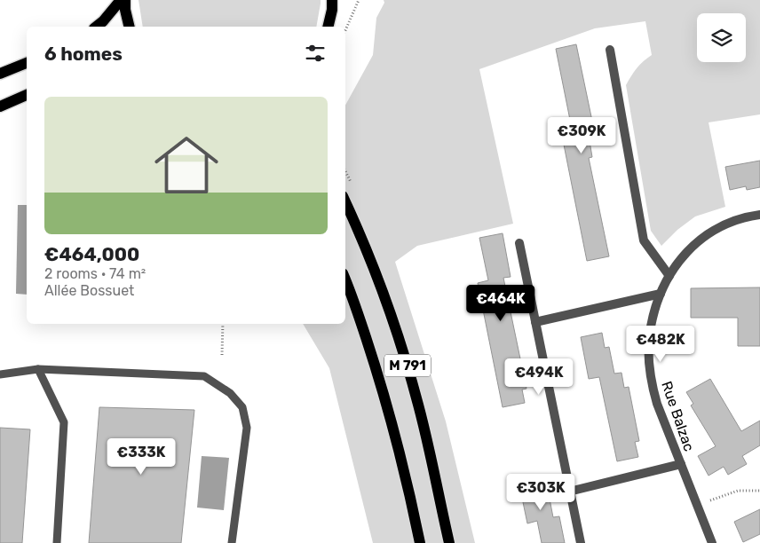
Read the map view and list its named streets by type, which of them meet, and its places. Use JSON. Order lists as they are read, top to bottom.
{
  "streets": {
    "main road": ["M 791"],
    "street": ["Rue Balzac"]
  },
  "page": {
    "heading": "6 homes",
    "list": [
      {
        "name": "€464,000",
        "note": "2 rooms · 74 m² · Allée Bossuet"
      }
    ],
    "price": [
      "€309K",
      "€464K",
      "€482K",
      "€494K",
      "€333K",
      "€303K"
    ]
  }
}
